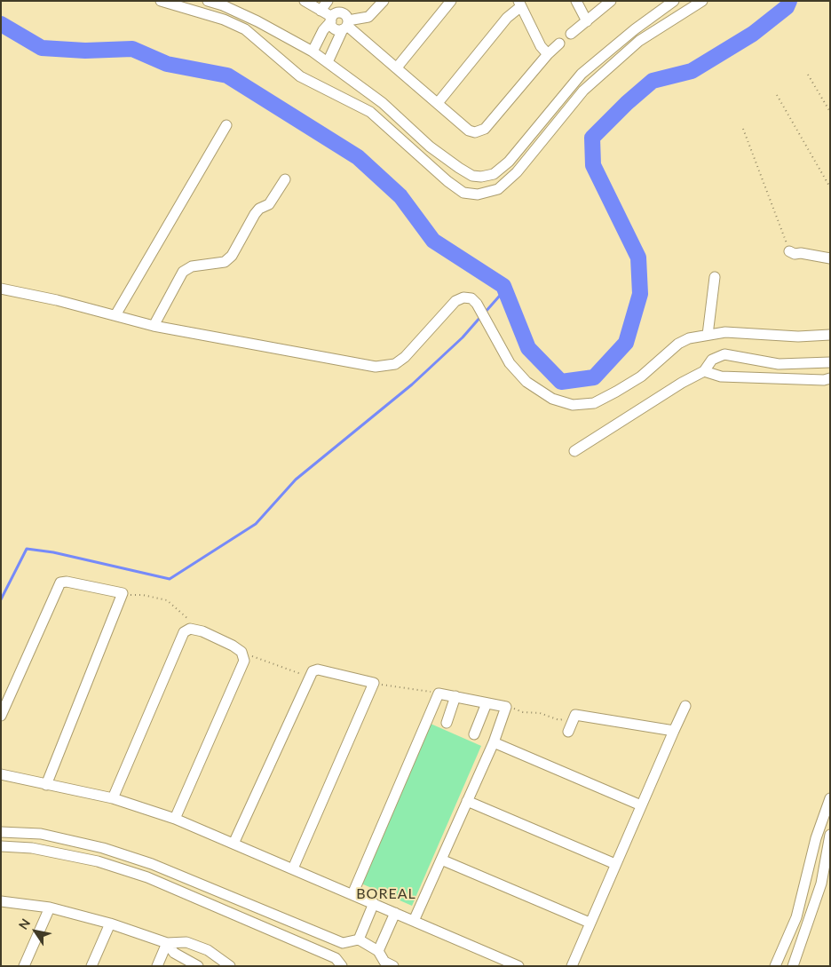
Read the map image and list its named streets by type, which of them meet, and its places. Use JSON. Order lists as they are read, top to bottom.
{
  "districts": ["BOREAL"],
  "north": "top left"
}
